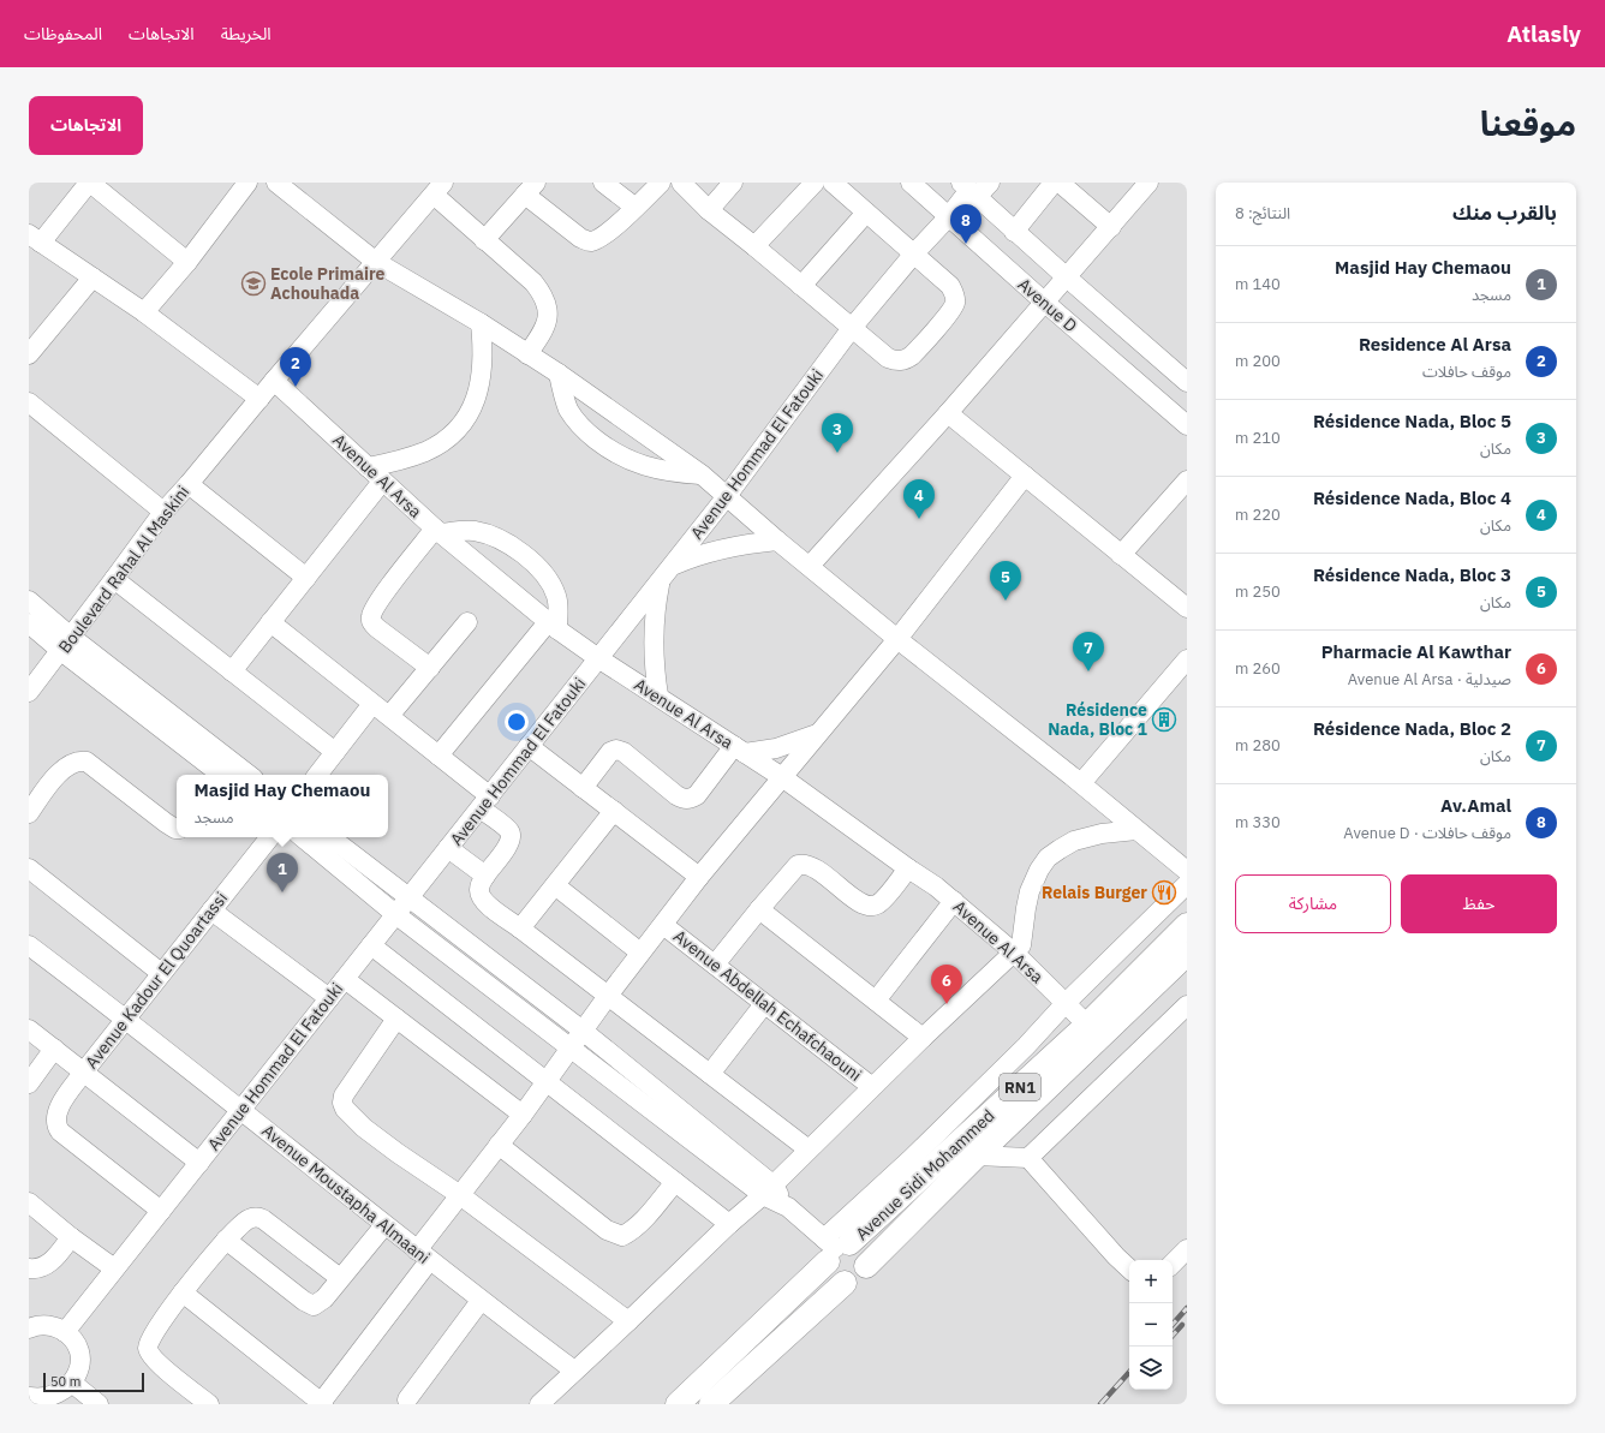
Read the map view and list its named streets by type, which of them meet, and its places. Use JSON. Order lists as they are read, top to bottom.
{
  "streets": {
    "main road": ["RN1", "Avenue Sidi Mohammed"],
    "street": [
      "Avenue D",
      "Avenue Hommad El Fatouki",
      "Avenue Al Arsa",
      "Boulevard Rahal Al Maskini",
      "Avenue Kadour El Quoartassi",
      "Avenue Abdellah Echafchaouni",
      "Avenue Moustapha Almaani"
    ]
  },
  "crossings": [
    ["Avenue D", "Avenue Hommad El Fatouki"],
    ["Avenue Hommad El Fatouki", "Avenue Al Arsa"],
    ["Avenue Hommad El Fatouki", "Avenue Kadour El Quoartassi"],
    ["Avenue Hommad El Fatouki", "Avenue Moustapha Almaani"],
    ["Avenue Al Arsa", "Boulevard Rahal Al Maskini"],
    ["Avenue Al Arsa", "Avenue Sidi Mohammed"],
    ["Avenue Kadour El Quoartassi", "Avenue Moustapha Almaani"],
    ["RN1", "Avenue Sidi Mohammed"]
  ],
  "places": {
    "school or university": ["Ecole Primaire Achouhada"],
    "building": ["Résidence Nada, Bloc 1"],
    "restaurant": ["Relais Burger"]
  },
  "scale_bar": "50 m",
  "page": {
    "header": "Atlasly",
    "nav": ["الخريطة", "الاتجاهات", "المحفوظات"],
    "title": "موقعنا",
    "buttons": [
      "الاتجاهات",
      ["حفظ", "مشاركة"]
    ],
    "heading": ["بالقرب منك", "النتائج: 8"],
    "pins": [
      "8",
      "2",
      "3",
      "4",
      "5",
      "7",
      "1",
      "6"
    ],
    "list": [
      {
        "mark": "1",
        "name": "Masjid Hay Chemaou",
        "note": "مسجد",
        "value": "140 m"
      },
      {
        "mark": "2",
        "name": "Residence Al Arsa",
        "note": "موقف حافلات",
        "value": "200 m"
      },
      {
        "mark": "3",
        "name": "Résidence Nada, Bloc 5",
        "note": "مكان",
        "value": "210 m"
      },
      {
        "mark": "4",
        "name": "Résidence Nada, Bloc 4",
        "note": "مكان",
        "value": "220 m"
      },
      {
        "mark": "5",
        "name": "Résidence Nada, Bloc 3",
        "note": "مكان",
        "value": "250 m"
      },
      {
        "mark": "6",
        "name": "Pharmacie Al Kawthar",
        "note": "صيدلية · Avenue Al Arsa",
        "value": "260 m"
      },
      {
        "mark": "7",
        "name": "Résidence Nada, Bloc 2",
        "note": "مكان",
        "value": "280 m"
      },
      {
        "mark": "8",
        "name": "Av.Amal",
        "note": "موقف حافلات · Avenue D",
        "value": "330 m"
      }
    ],
    "popup": ["Masjid Hay Chemaou", "مسجد"],
    "map_buttons": ["+", "−"],
    "scale": "50 m"
  }
}
